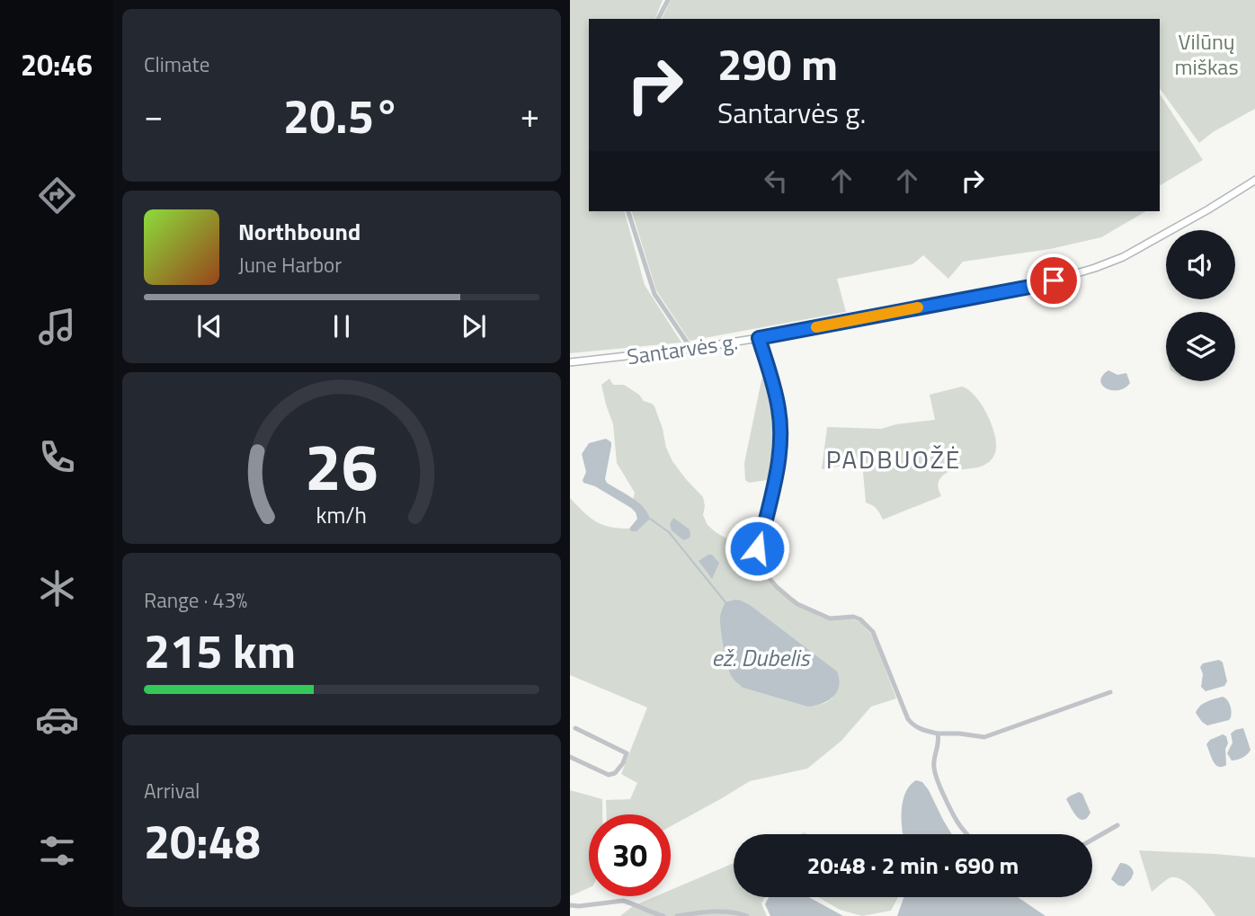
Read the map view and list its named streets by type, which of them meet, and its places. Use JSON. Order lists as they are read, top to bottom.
{
  "streets": {
    "main road": ["Santarvės g."]
  },
  "districts": ["PADBUOŽĖ"],
  "water": ["ež. Dubelis"],
  "parks": ["Vilūnų miškas"],
  "page": {
    "tabs": "20:46",
    "tile": [
      "Climate",
      ["Range · 43%", "215 km"],
      ["Arrival", "20:48"]
    ],
    "turn": ["290 m", "Santarvės g."],
    "heat": ["−", "20.5°", "+"],
    "song": ["Northbound", "June Harbor"],
    "limit": "30",
    "trip": "20:48 · 2 min · 690 m",
    "gauge": ["26", "km/h"]
  }
}
